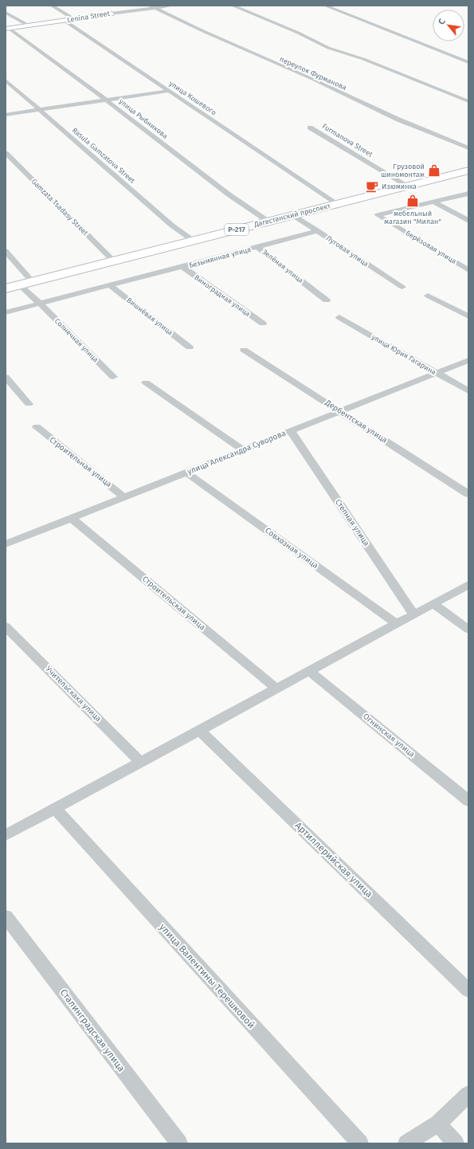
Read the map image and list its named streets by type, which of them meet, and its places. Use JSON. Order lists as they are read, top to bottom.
{
  "streets": {
    "highway": ["Дагестанский проспект", "Р-217"],
    "street": [
      "Lenina Street",
      "переулок Фурманова",
      "улица Кошевого",
      "улица Рыбникова",
      "Furmanova Street",
      "Rasula Gamzatova Street",
      "Gamzata Tsadasy Street",
      "Берёзовая улица",
      "Луговая улица",
      "Безымянная улица",
      "Зелёная улица",
      "Виноградная улица",
      "Вишнёвая улица",
      "Солнечная улица",
      "улица Юрия Гагарина",
      "Дербентская улица",
      "улица Александра Суворова",
      "Строительная улица",
      "Степная улица",
      "Совхозная улица",
      "Строительская улица",
      "Учительскакя улица",
      "Огнинская улица",
      "Артиллерийская улица",
      "улица Валентины Терешковой",
      "Сталинградская улица"
    ]
  },
  "crossings": [
    ["Lenina Street", "переулок Фурманова"],
    ["Lenina Street", "улица Кошевого"],
    ["Lenina Street", "улица Рыбникова"],
    ["улица Кошевого", "Дагестанский проспект"],
    ["улица Рыбникова", "Дагестанский проспект"],
    ["Furmanova Street", "Дагестанский проспект"],
    ["Rasula Gamzatova Street", "Дагестанский проспект"],
    ["Gamzata Tsadasy Street", "Дагестанский проспект"],
    ["Дагестанский проспект", "Луговая улица"],
    ["Дагестанский проспект", "Солнечная улица"],
    ["Луговая улица", "Зелёная улица"],
    ["Безымянная улица", "Зелёная улица"],
    ["Безымянная улица", "Виноградная улица"],
    ["Безымянная улица", "Вишнёвая улица"],
    ["Безымянная улица", "Солнечная улица"],
    ["улица Юрия Гагарина", "улица Александра Суворова"],
    ["Дербентская улица", "улица Александра Суворова"],
    ["улица Александра Суворова", "Строительная улица"],
    ["улица Александра Суворова", "Степная улица"],
    ["улица Александра Суворова", "Совхозная улица"],
    ["улица Александра Суворова", "Строительская улица"]
  ],
  "places": {
    "shop": ["Грузовой шиномонтаж", "мебельный магазин \"Милан\""],
    "cafe": ["Изюминка"]
  },
  "north": "top left"
}
